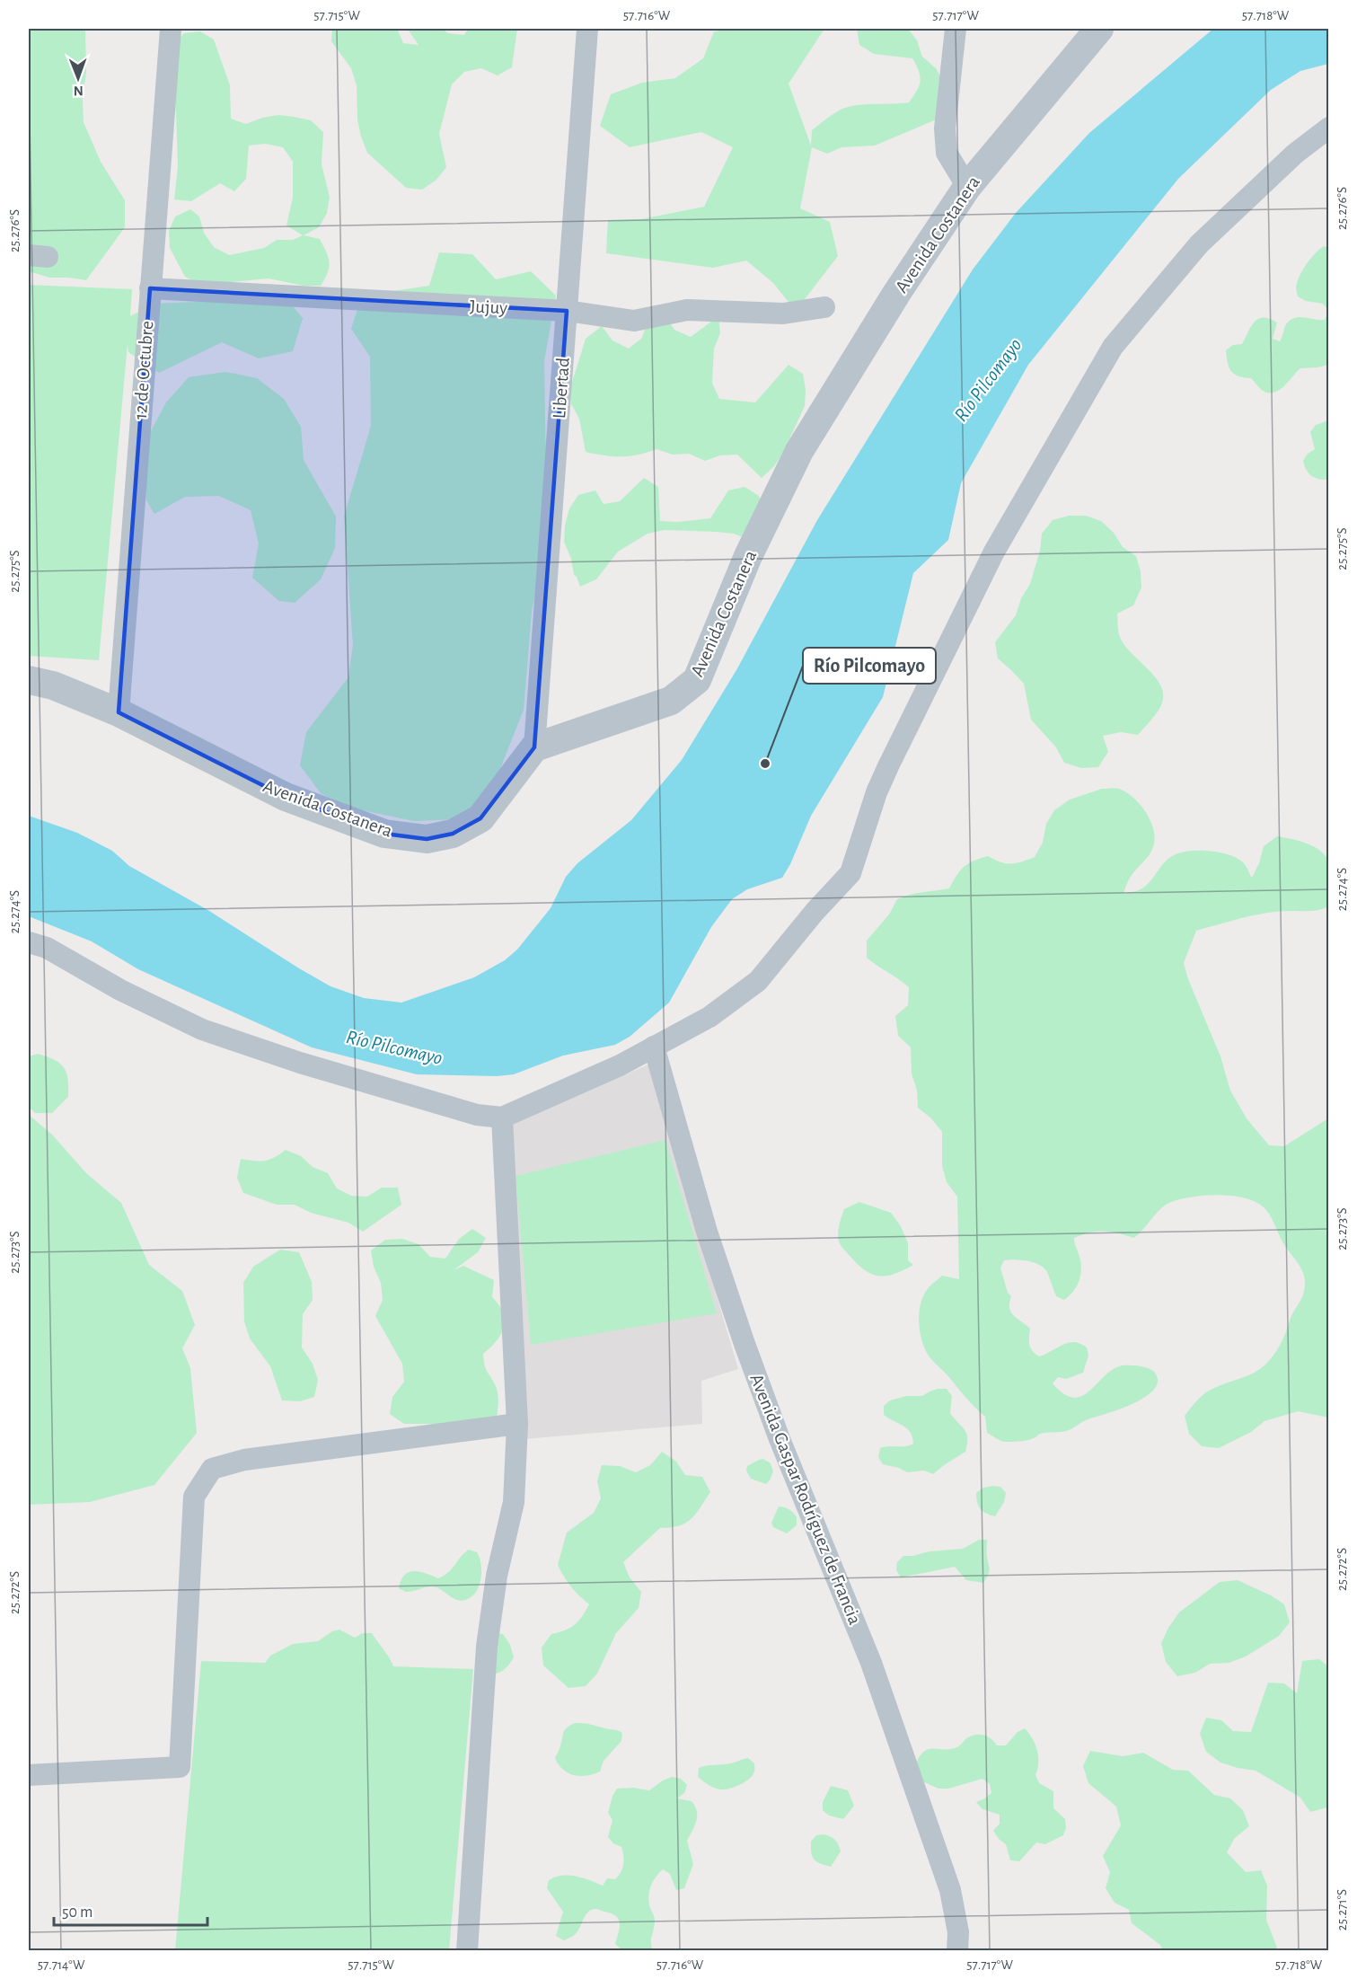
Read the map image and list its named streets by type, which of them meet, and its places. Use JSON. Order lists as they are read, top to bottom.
{
  "streets": {
    "street": [
      "Avenida Costanera",
      "Jujuy",
      "12 de Octubre",
      "Libertad",
      "Avenida Gaspar Rodríguez de Francia"
    ]
  },
  "crossings": [
    ["Avenida Costanera", "12 de Octubre"],
    ["Avenida Costanera", "Libertad"],
    ["Jujuy", "12 de Octubre"],
    ["Jujuy", "Libertad"]
  ],
  "water": ["Río Pilcomayo"],
  "places": ["Río Pilcomayo"],
  "scale_bar": "50 m",
  "north": "bottom",
  "coordinates": [
    "57.715°W",
    "57.716°W",
    "57.717°W",
    "57.718°W",
    "25.276°S",
    "25.275°S",
    "25.274°S",
    "25.273°S",
    "25.272°S",
    "25.271°S",
    "57.714°W"
  ]
}
